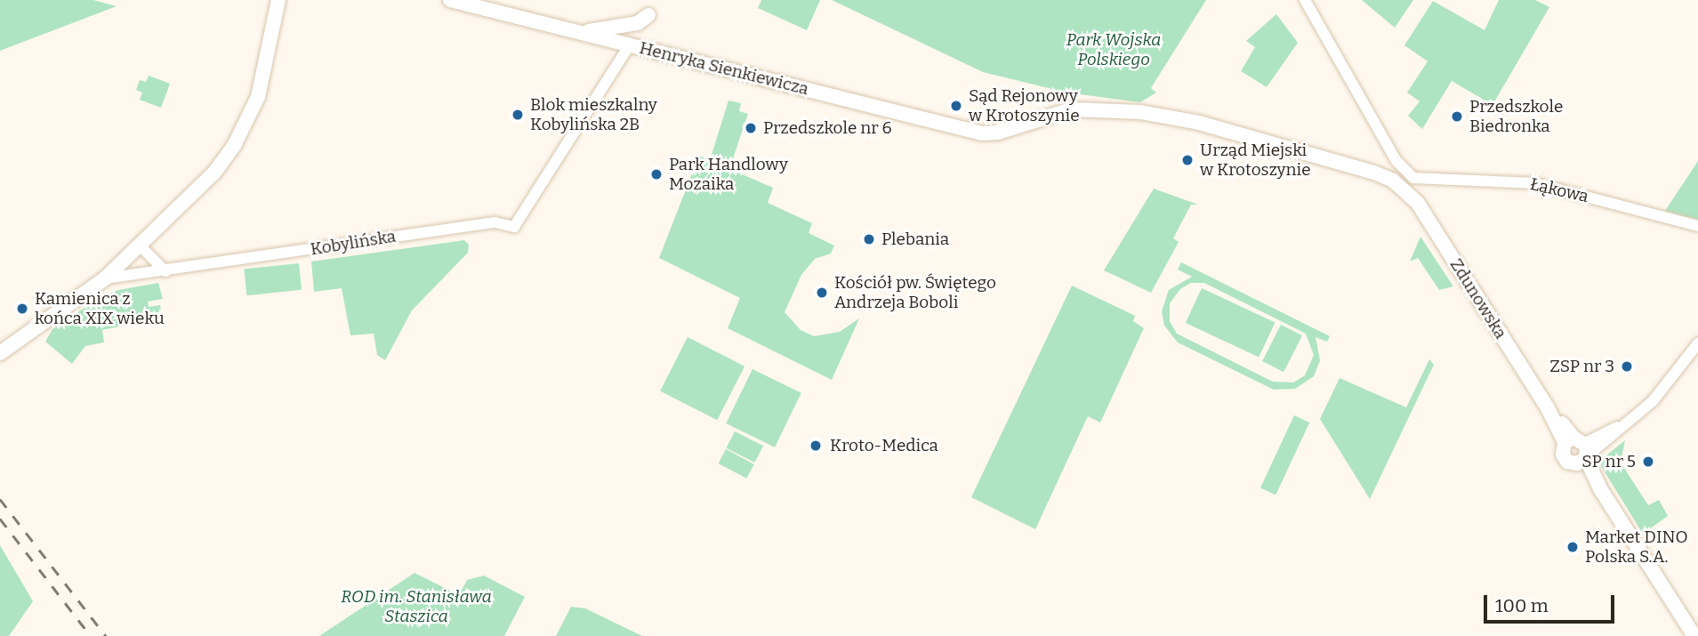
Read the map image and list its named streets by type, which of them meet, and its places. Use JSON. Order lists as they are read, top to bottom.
{
  "streets": {
    "main road": ["Henryka Sienkiewicza", "Kobylińska", "Zdunowska"],
    "street": ["Łąkowa"]
  },
  "crossings": [
    ["Henryka Sienkiewicza", "Kobylińska"],
    ["Henryka Sienkiewicza", "Zdunowska"]
  ],
  "parks": ["Park Wojska Polskiego", "ROD im. Stanisława Staszica"],
  "places": [
    "Sąd Rejonowy w Krotoszynie",
    "Blok mieszkalny Kobylińska 2B",
    "Przedszkole Biedronka",
    "Przedszkole nr 6",
    "Urząd Miejski w Krotoszynie",
    "Park Handlowy Mozaika",
    "Plebania",
    "Kościół pw. Świętego Andrzeja Boboli",
    "Kamienica z końca XIX wieku",
    "ZSP nr 3",
    "Kroto-Medica",
    "SP nr 5",
    "Market DINO Polska S.A."
  ],
  "scale_bar": "100 m"
}
